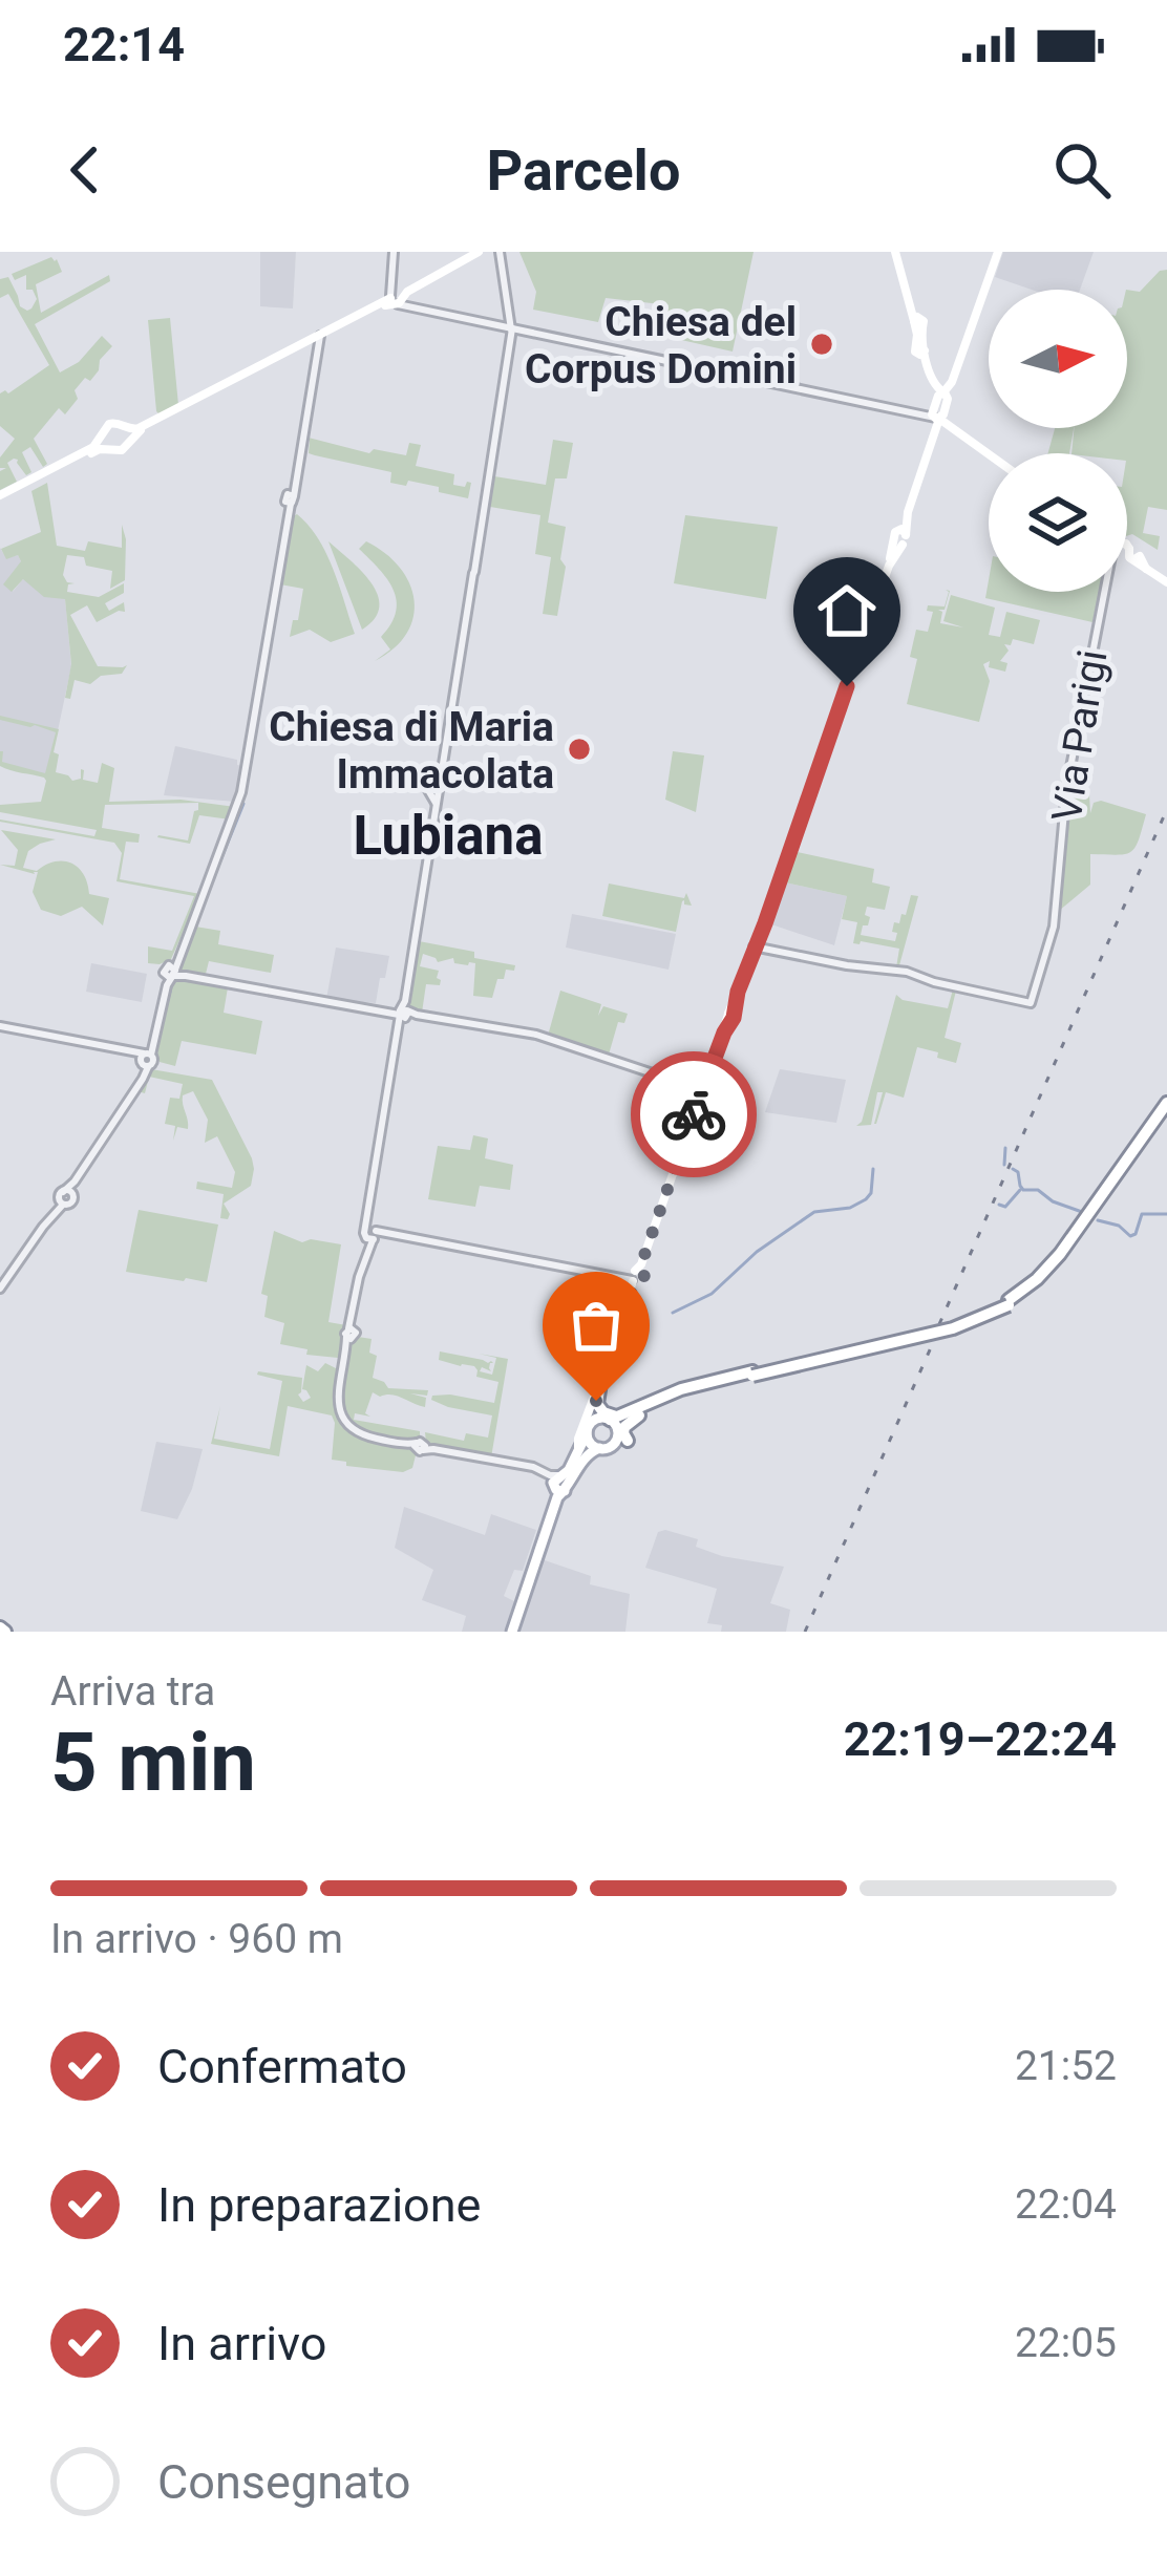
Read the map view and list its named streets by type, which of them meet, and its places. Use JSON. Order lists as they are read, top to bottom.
{
  "streets": {
    "street": ["Via Parigi"]
  },
  "districts": ["Lubiana"],
  "places": ["Chiesa del Corpus Domini", "Chiesa di Maria Immacolata"],
  "north": "right",
  "page": {
    "status": "22:14",
    "header": "Parcelo",
    "heading": ["5 min", "Arriva tra", "22:19–22:24"],
    "bar": "In arrivo · 960 m",
    "list": [
      ["Confermato", "21:52"],
      ["In preparazione", "22:04"],
      ["In arrivo", "22:05"],
      "Consegnato"
    ]
  }
}
